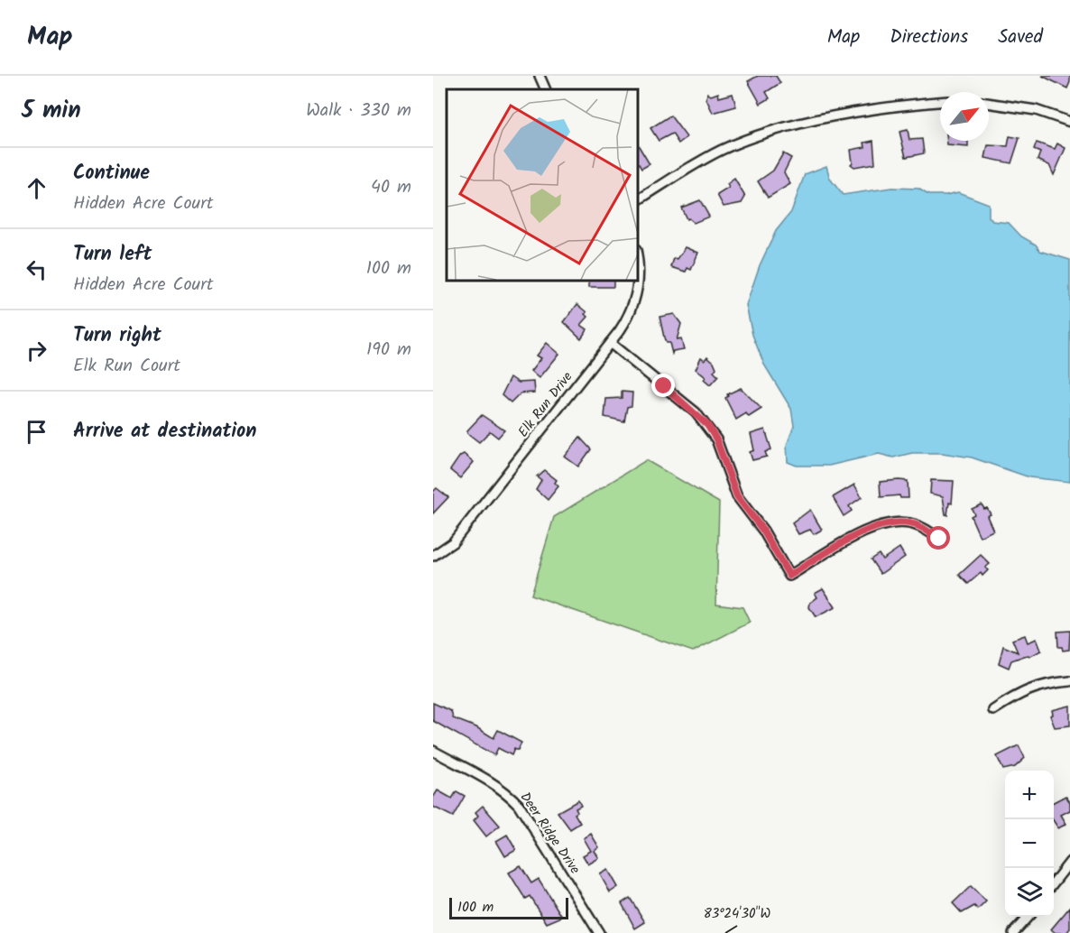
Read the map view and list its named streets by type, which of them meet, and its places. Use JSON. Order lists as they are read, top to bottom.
{
  "streets": {
    "street": ["Elk Run Drive", "Deer Ridge Drive"]
  },
  "scale_bar": "100 m",
  "north": "top right",
  "page": {
    "header": "Map",
    "nav": ["Map", "Directions", "Saved"],
    "heading": ["5 min", "Walk · 330 m"],
    "list": [
      ["Continue", "Hidden Acre Court", "40 m"],
      ["Turn left", "Hidden Acre Court", "100 m"],
      ["Turn right", "Elk Run Court", "190 m"],
      "Arrive at destination"
    ],
    "map_buttons": ["+", "−"],
    "scale": "100 m"
  },
  "coordinates": ["83°24'30\"W"]
}
